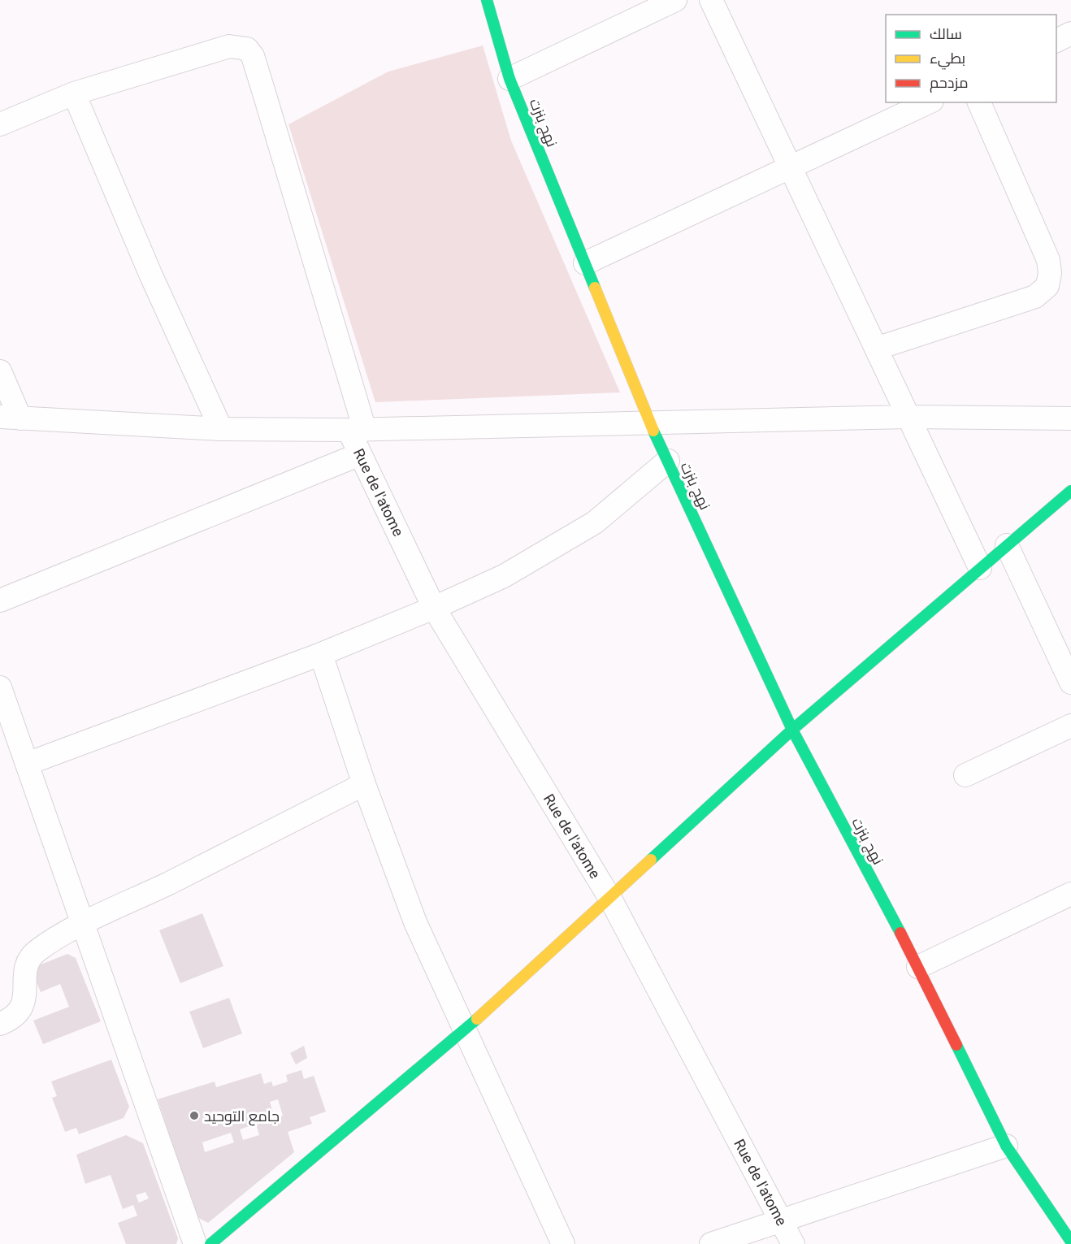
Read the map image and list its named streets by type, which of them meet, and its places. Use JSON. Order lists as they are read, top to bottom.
{
  "streets": {
    "street": ["نهج بنزت", "Rue de l'atome"]
  },
  "places": ["جامع التوحيد"],
  "legend": ["سالك", "بطيء", "مزدحم"]
}
